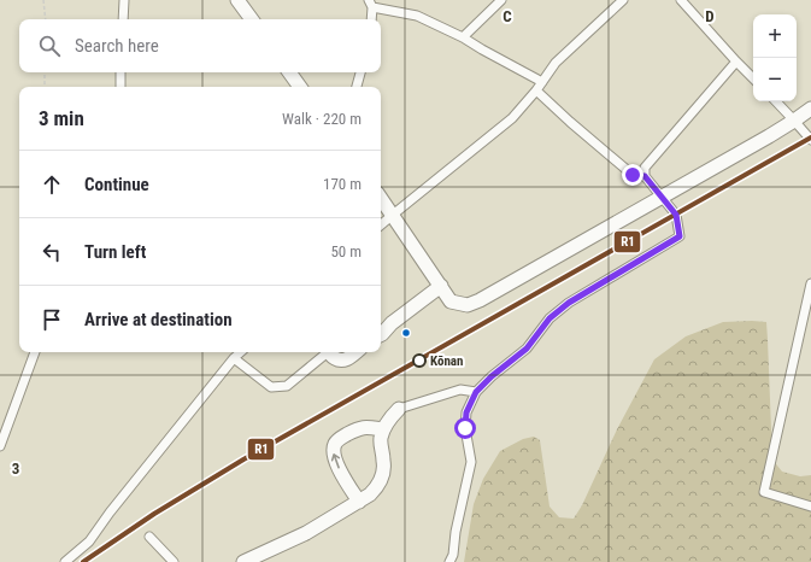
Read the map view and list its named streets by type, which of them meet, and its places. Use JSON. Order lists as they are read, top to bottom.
{
  "places": ["Kōnan"],
  "lines": ["transit line R1"],
  "page": {
    "map_buttons": ["+", "−"],
    "search": "Search here",
    "heading": ["3 min", "Walk · 220 m"],
    "list": [
      ["Continue", "170 m"],
      ["Turn left", "50 m"],
      "Arrive at destination"
    ]
  },
  "grid": {
    "columns": ["C", "D"],
    "rows": ["3"]
  }
}
